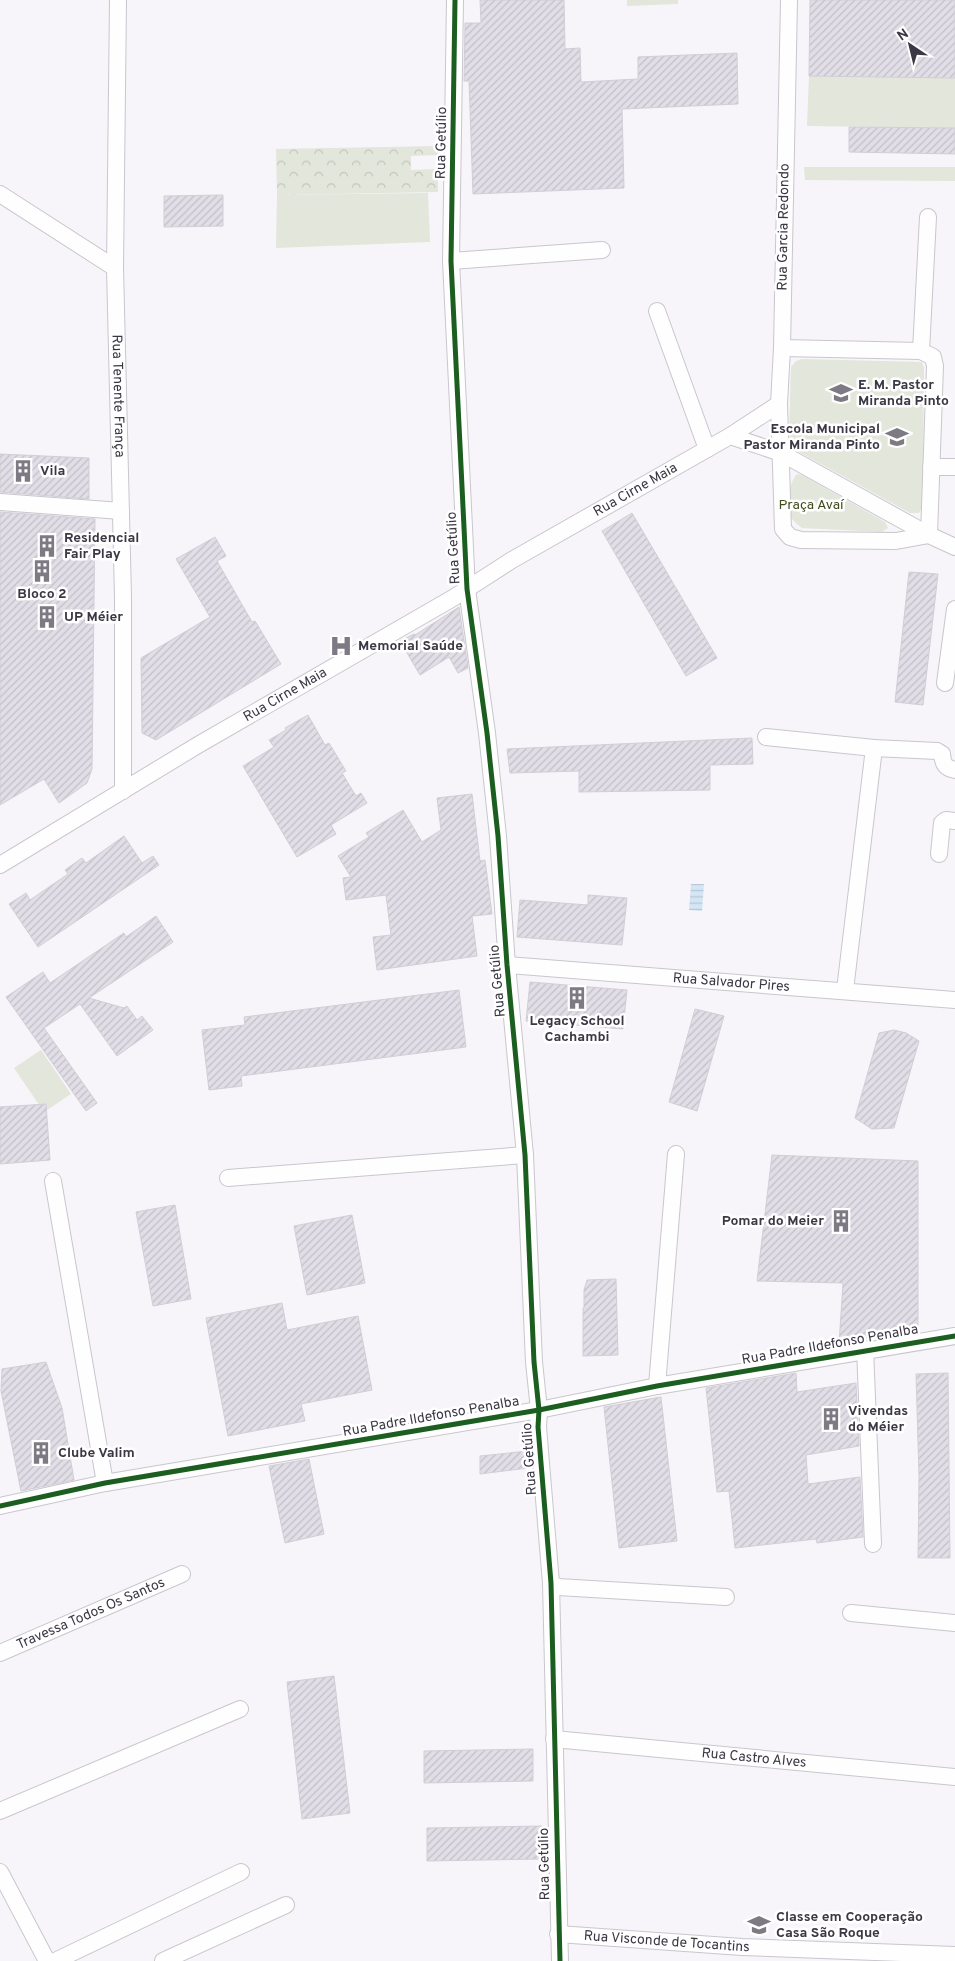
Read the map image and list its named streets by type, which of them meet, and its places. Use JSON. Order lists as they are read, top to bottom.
{
  "streets": {
    "street": [
      "Rua Getúlio",
      "Rua Garcia Redondo",
      "Rua Tenente França",
      "Rua Cirne Maia",
      "Rua Salvador Pires",
      "Rua Padre Ildefonso Penalba",
      "Travessa Todos Os Santos",
      "Rua Castro Alves",
      "Rua Visconde de Tocantins"
    ]
  },
  "crossings": [
    ["Rua Getúlio", "Rua Cirne Maia"],
    ["Rua Getúlio", "Rua Salvador Pires"],
    ["Rua Getúlio", "Rua Padre Ildefonso Penalba"],
    ["Rua Getúlio", "Rua Castro Alves"],
    ["Rua Getúlio", "Rua Visconde de Tocantins"],
    ["Rua Garcia Redondo", "Rua Cirne Maia"],
    ["Rua Tenente França", "Rua Cirne Maia"]
  ],
  "parks": ["Praça Avaí"],
  "places": {
    "school or university": ["E. M. Pastor Miranda Pinto", "Escola Municipal Pastor Miranda Pinto", "Classe em Cooperação Casa São Roque"],
    "building": [
      "Vila",
      "Residencial Fair Play",
      "Bloco 2",
      "UP Méier",
      "Legacy School Cachambi",
      "Pomar do Meier",
      "Vivendas do Méier",
      "Clube Valim"
    ],
    "hospital": ["Memorial Saúde"]
  },
  "north": "top left"
}
